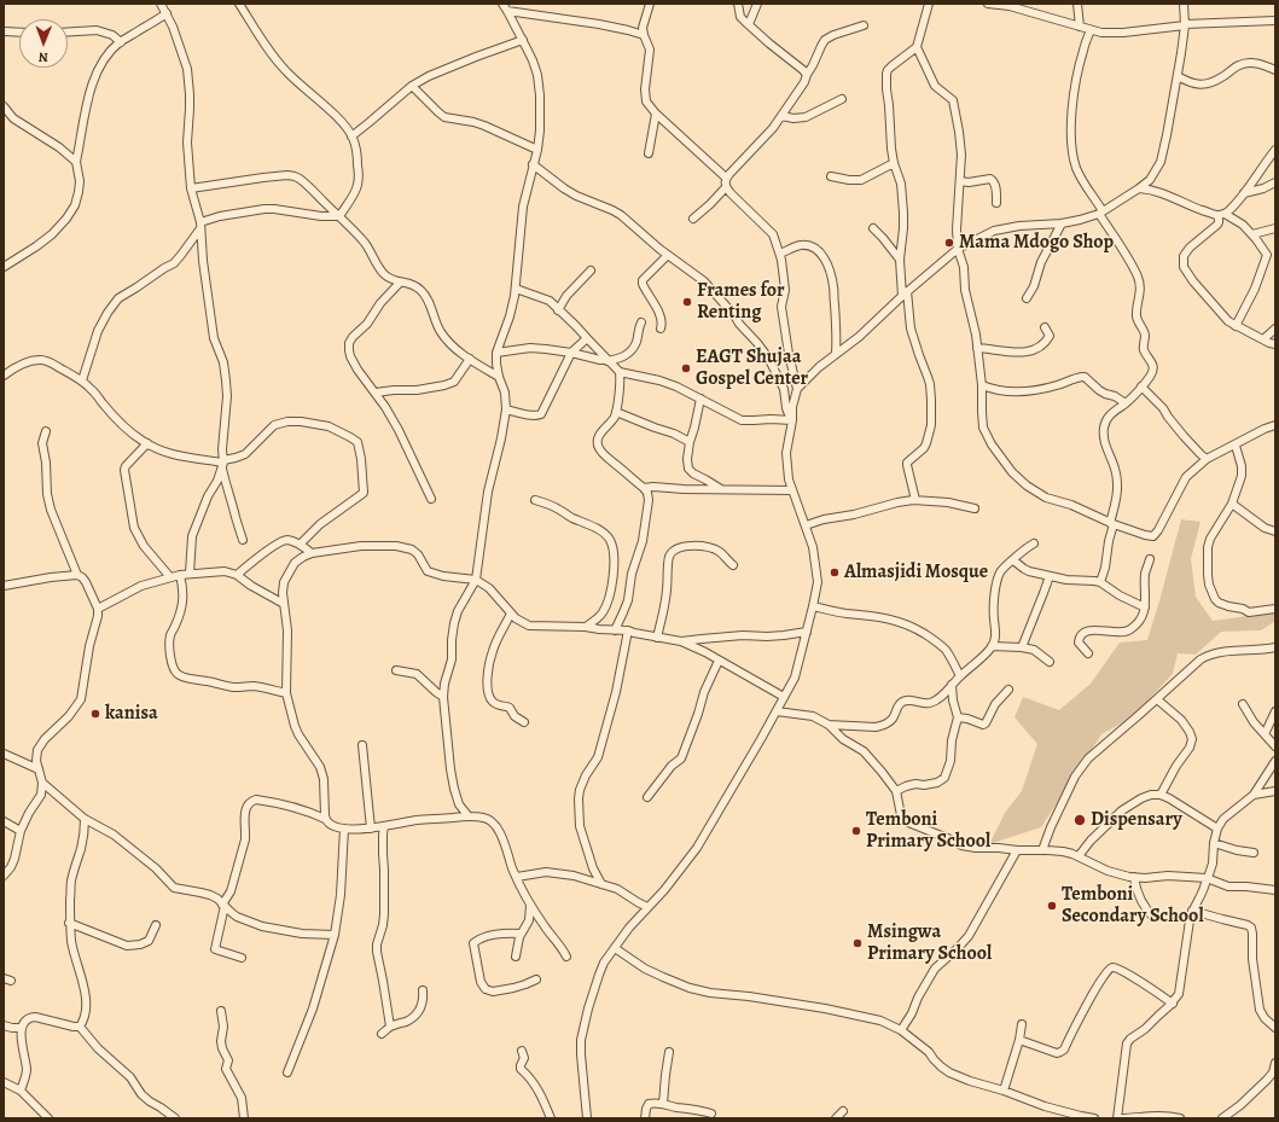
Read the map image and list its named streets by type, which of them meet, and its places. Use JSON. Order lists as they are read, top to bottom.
{
  "places": [
    "Mama Mdogo Shop",
    "Frames for Renting",
    "EAGT Shujaa Gospel Center",
    "Almasjidi Mosque",
    "kanisa",
    "Dispensary",
    "Temboni Primary School",
    "Temboni Secondary School",
    "Msingwa Primary School"
  ],
  "north": "bottom"
}
